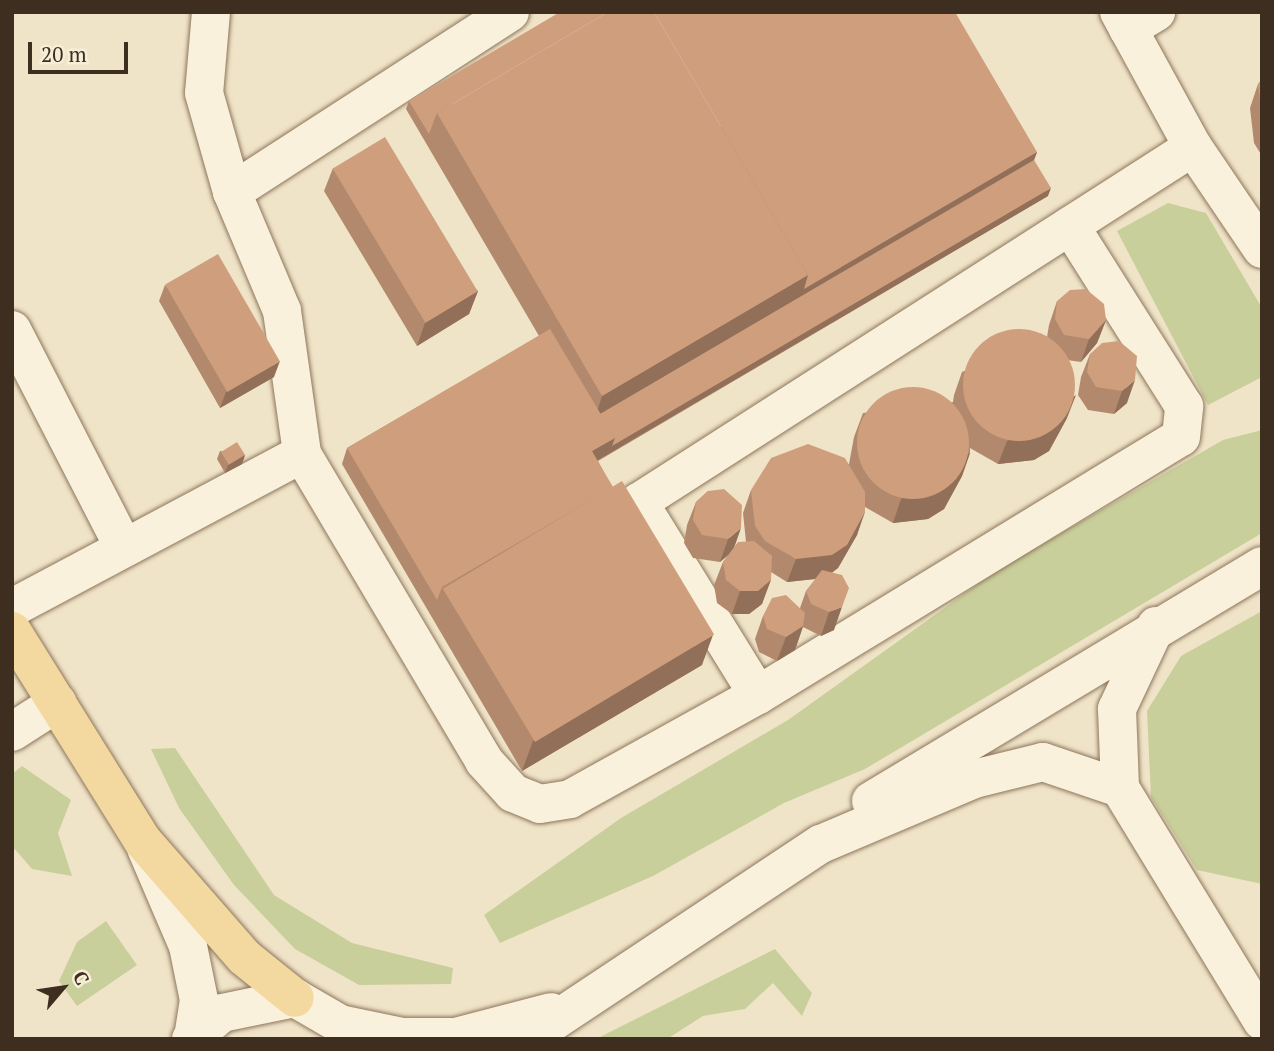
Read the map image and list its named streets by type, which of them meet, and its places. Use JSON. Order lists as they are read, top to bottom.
{
  "scale_bar": "20 m",
  "north": "top right"
}
